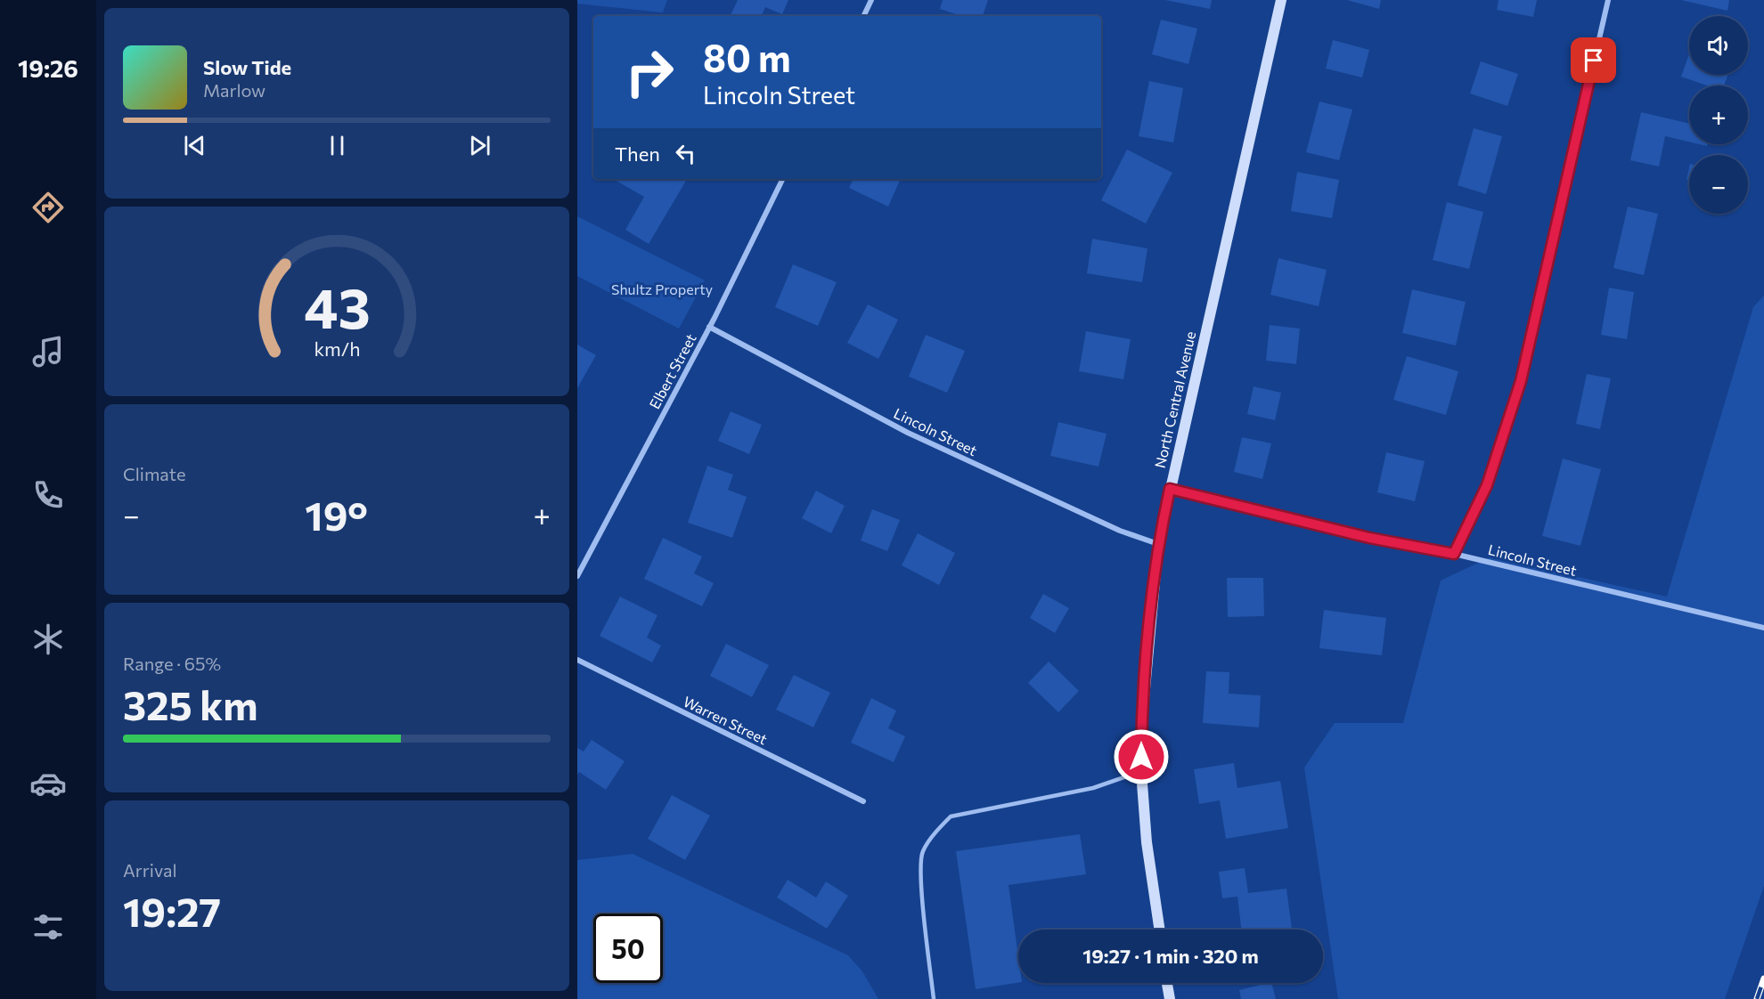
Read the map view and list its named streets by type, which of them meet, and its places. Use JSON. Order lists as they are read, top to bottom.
{
  "streets": {
    "main road": ["North Central Avenue"],
    "street": ["Elbert Street", "Lincoln Street", "Warren Street"]
  },
  "crossings": [
    ["Elbert Street", "Lincoln Street"],
    ["North Central Avenue", "Lincoln Street"]
  ],
  "parks": ["Shultz Property"],
  "page": {
    "tabs": "19:26",
    "map_buttons": ["+", "−"],
    "turn": ["80 m", "Lincoln Street"],
    "song": ["Slow Tide", "Marlow"],
    "then": "Then",
    "tile": [
      "Climate",
      ["Range · 65%", "325 km"],
      ["Arrival", "19:27"]
    ],
    "heat": ["−", "19°", "+"],
    "limit": "50",
    "trip": "19:27 · 1 min · 320 m",
    "gauge": ["43", "km/h"]
  }
}
